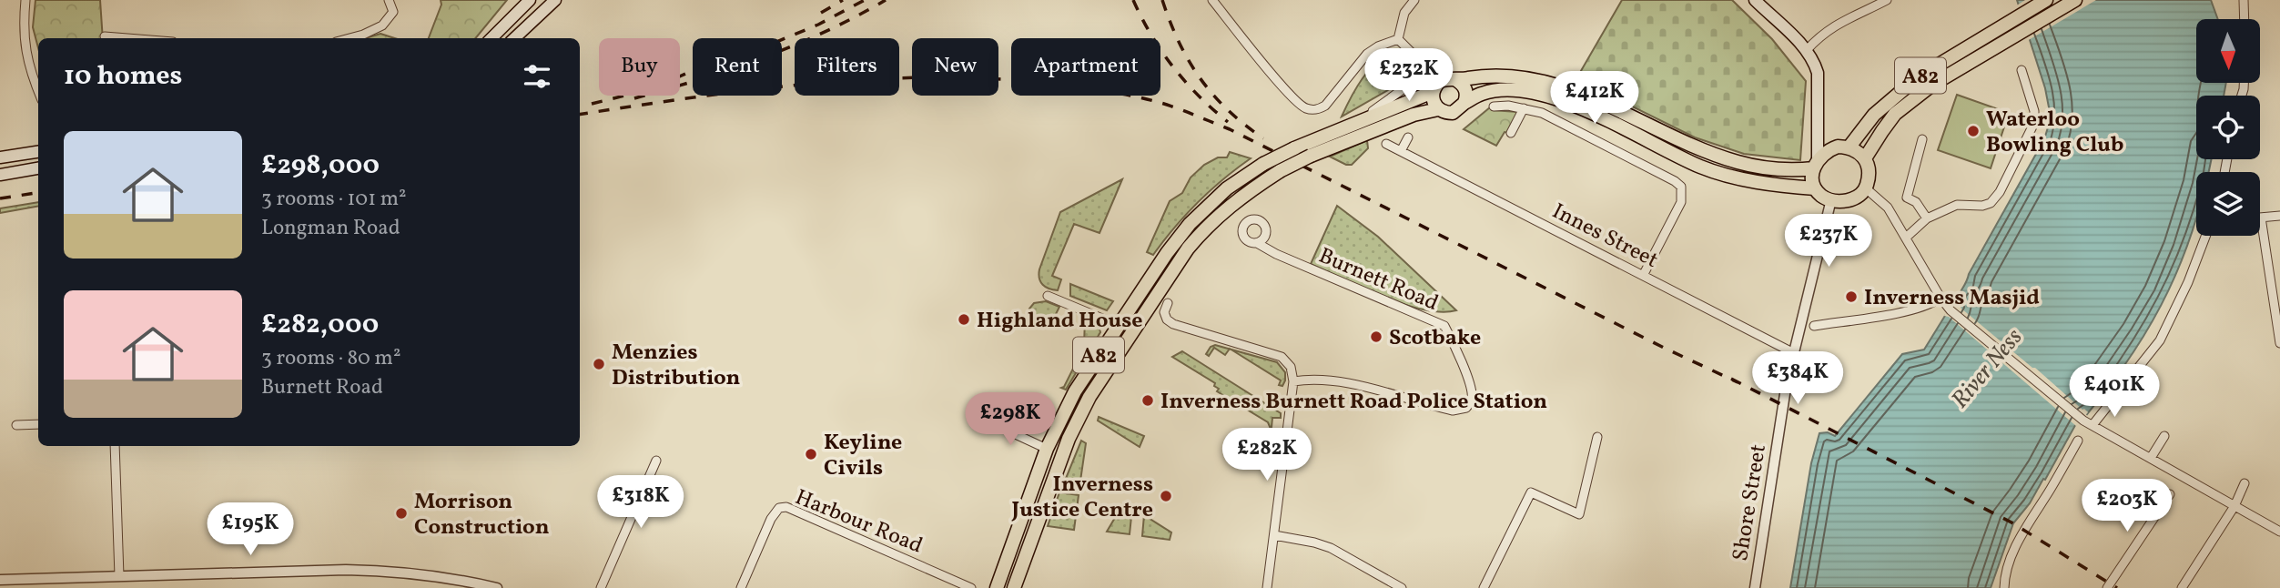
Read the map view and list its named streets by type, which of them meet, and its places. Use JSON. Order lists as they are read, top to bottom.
{
  "streets": {
    "highway": ["A82"],
    "street": [
      "Innes Street",
      "Burnett Road",
      "Shore Street",
      "Harbour Road"
    ]
  },
  "crossings": [
    ["A82", "Shore Street"],
    ["Innes Street", "Shore Street"]
  ],
  "water": ["River Ness"],
  "places": [
    "Waterloo Bowling Club",
    "Inverness Masjid",
    "Highland House",
    "Scotbake",
    "Menzies Distribution",
    "Inverness Burnett Road Police Station",
    "Keyline Civils",
    "Inverness Justice Centre",
    "Morrison Construction"
  ],
  "north": "bottom",
  "page": {
    "chip": [
      "Buy",
      "Rent",
      "Filters",
      "New",
      "Apartment"
    ],
    "heading": "10 homes",
    "price": [
      "£232K",
      "£412K",
      "£237K",
      "£384K",
      "£401K",
      "£298K",
      "£282K",
      "£318K",
      "£203K",
      "£195K"
    ],
    "list": [
      {
        "name": "£298,000",
        "note": "3 rooms · 101 m² · Longman Road"
      },
      {
        "name": "£282,000",
        "note": "3 rooms · 80 m² · Burnett Road"
      }
    ]
  }
}
